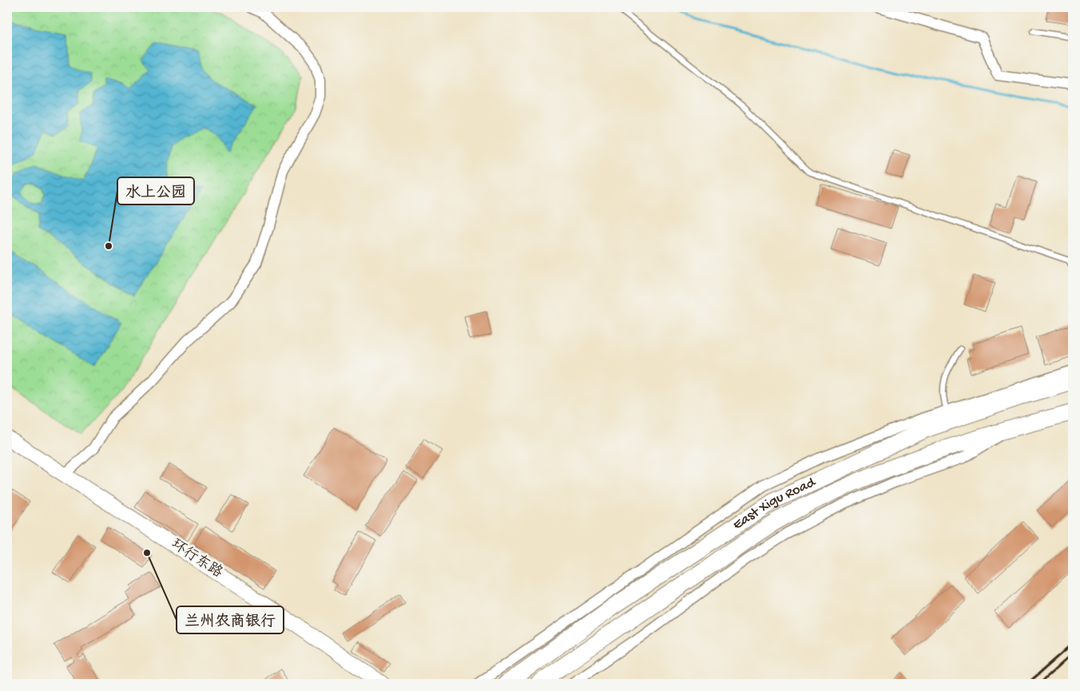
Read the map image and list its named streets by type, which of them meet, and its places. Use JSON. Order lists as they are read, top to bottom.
{
  "streets": {
    "main road": ["East Xigu Road"],
    "street": ["环行东路"]
  },
  "places": ["水上公园", "兰州农商银行"]
}
